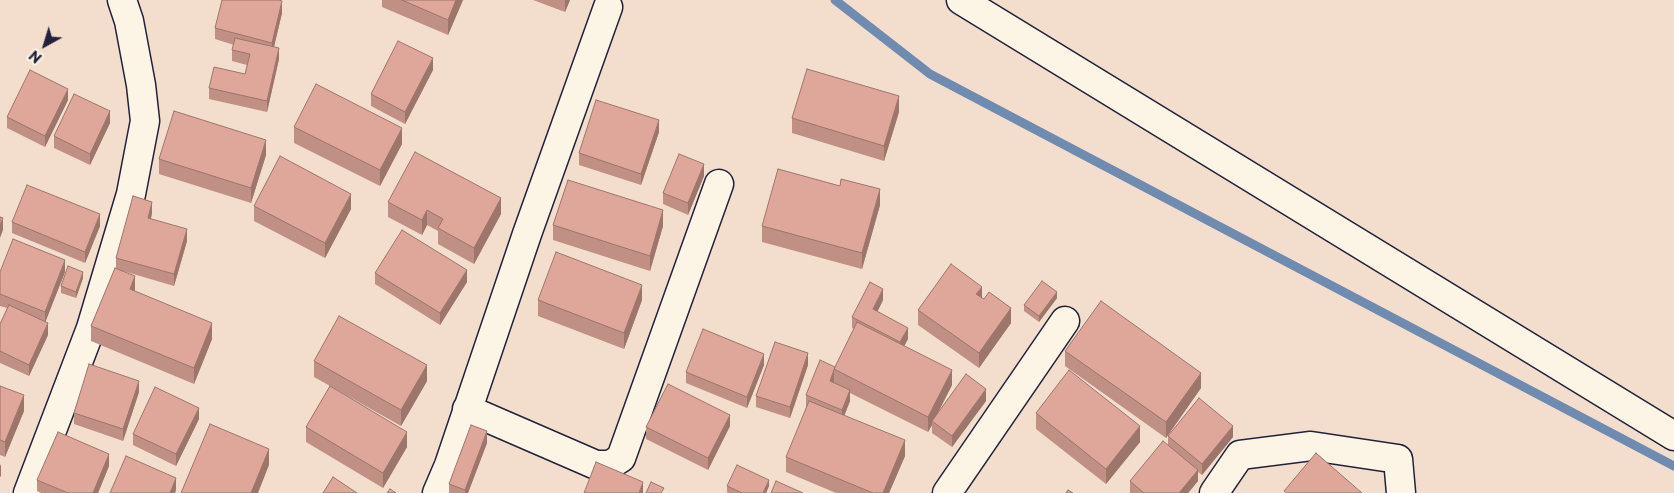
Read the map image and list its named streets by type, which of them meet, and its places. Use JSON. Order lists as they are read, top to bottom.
{
  "north": "bottom left"
}
